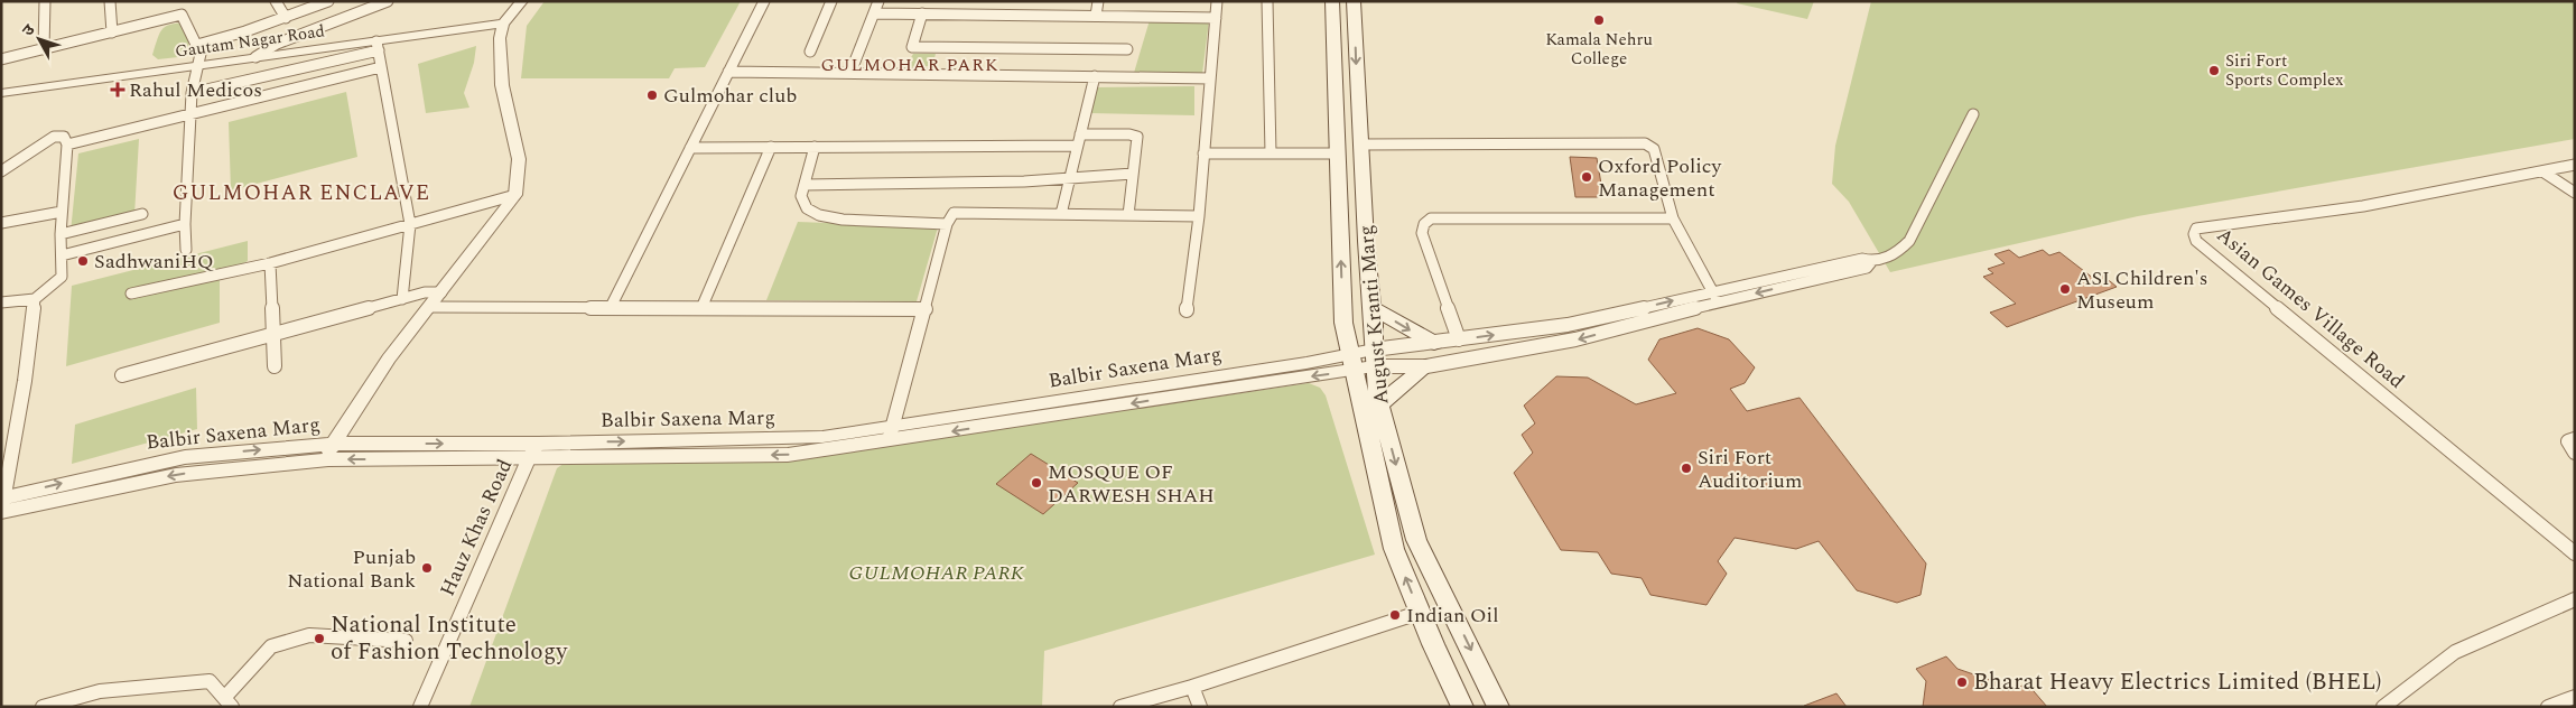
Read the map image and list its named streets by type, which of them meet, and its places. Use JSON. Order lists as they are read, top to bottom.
{
  "streets": {
    "main road": ["August Kranti Marg"],
    "street": [
      "Gautam Nagar Road",
      "Asian Games Village Road",
      "Balbir Saxena Marg",
      "Hauz Khas Road"
    ]
  },
  "crossings": [
    ["August Kranti Marg", "Balbir Saxena Marg"],
    ["Balbir Saxena Marg", "Hauz Khas Road"]
  ],
  "districts": ["GULMOHAR PARK", "GULMOHAR ENCLAVE"],
  "parks": ["GULMOHAR PARK"],
  "places": {
    "other": [
      "Kamala Nehru College",
      "Siri Fort Sports Complex",
      "Gulmohar club",
      "Oxford Policy Management",
      "SadhwaniHQ",
      "ASI Children's Museum",
      "Siri Fort Auditorium",
      "MOSQUE OF DARWESH SHAH",
      "Punjab National Bank",
      "Indian Oil",
      "National Institute of Fashion Technology",
      "Bharat Heavy Electrics Limited (BHEL)"
    ],
    "health": ["Rahul Medicos"]
  },
  "north": "top left"
}
